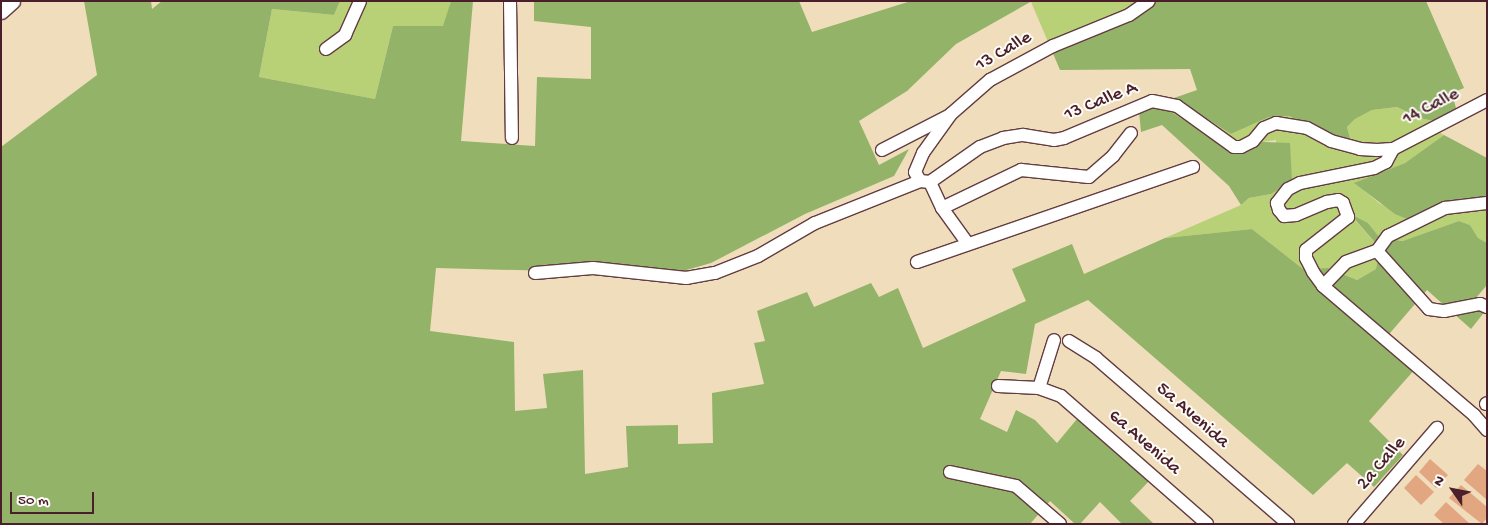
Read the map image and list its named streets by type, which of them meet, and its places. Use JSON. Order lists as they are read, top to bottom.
{
  "streets": {
    "street": [
      "13 Calle",
      "13 Calle A",
      "14 Calle",
      "5a Avenida",
      "6a Avenida",
      "2a Calle"
    ]
  },
  "crossings": [
    ["13 Calle", "13 Calle A"],
    ["13 Calle A", "14 Calle"]
  ],
  "scale_bar": "50 m",
  "north": "top left"
}
